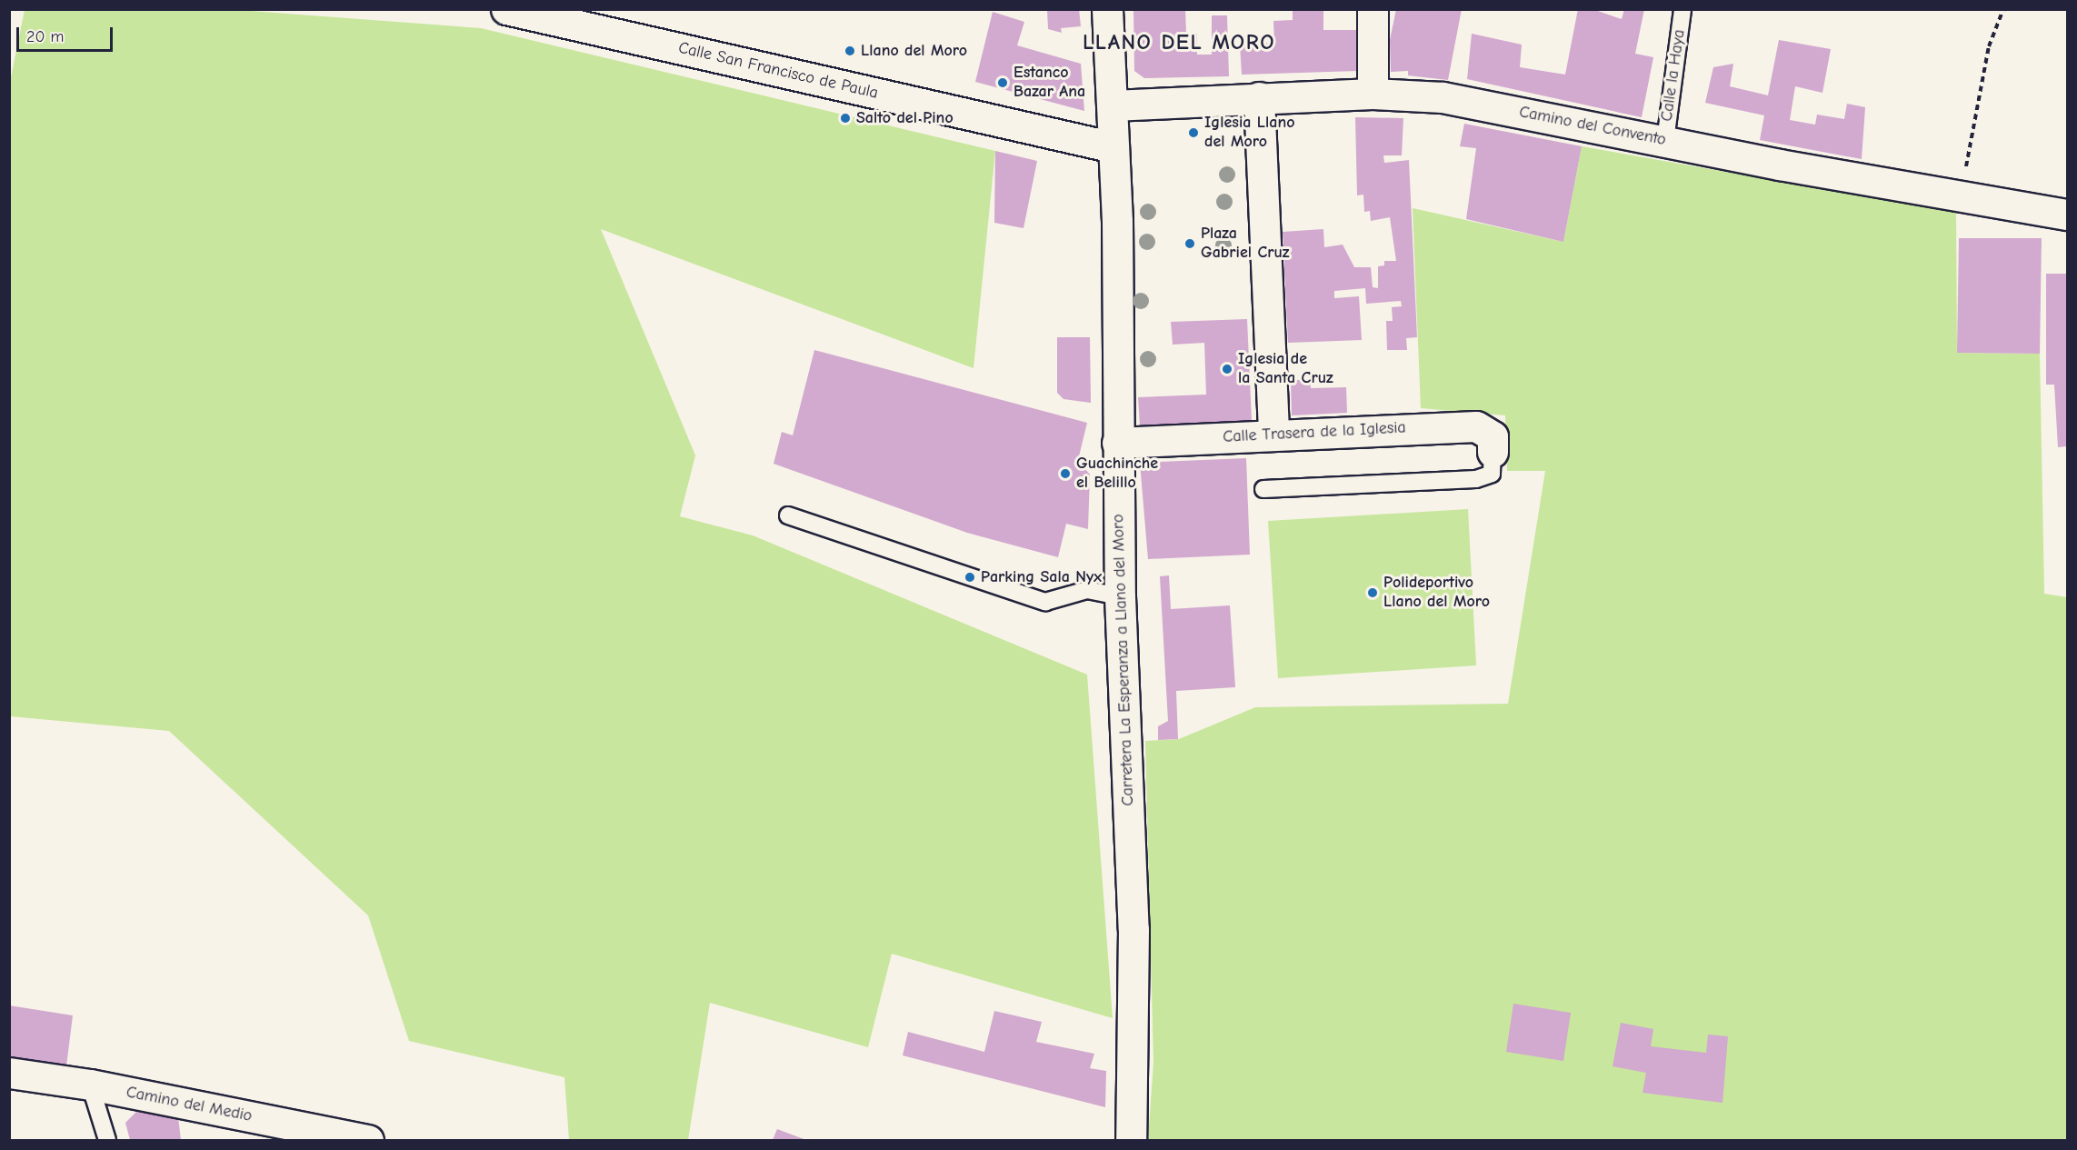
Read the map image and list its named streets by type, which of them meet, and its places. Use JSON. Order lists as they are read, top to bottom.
{
  "streets": {
    "street": [
      "Calle San Francisco de Paula",
      "Camino del Convento",
      "Calle Trasera de la Iglesia",
      "Carretera La Esperanza a Llano del Moro",
      "Camino del Medio"
    ],
    "lane": ["Calle la Haya"]
  },
  "crossings": [
    ["Calle San Francisco de Paula", "Carretera La Esperanza a Llano del Moro"],
    ["Calle la Haya", "Camino del Convento"],
    ["Camino del Convento", "Carretera La Esperanza a Llano del Moro"],
    ["Calle Trasera de la Iglesia", "Carretera La Esperanza a Llano del Moro"]
  ],
  "districts": ["LLANO DEL MORO"],
  "places": [
    "Llano del Moro",
    "Estanco Bazar Ana",
    "Salto del Pino",
    "Iglesia Llano del Moro",
    "Plaza Gabriel Cruz",
    "Iglesia de la Santa Cruz",
    "Guachinche el Belillo",
    "Parking Sala Nyx",
    "Polideportivo Llano del Moro"
  ],
  "scale_bar": "20 m"
}
